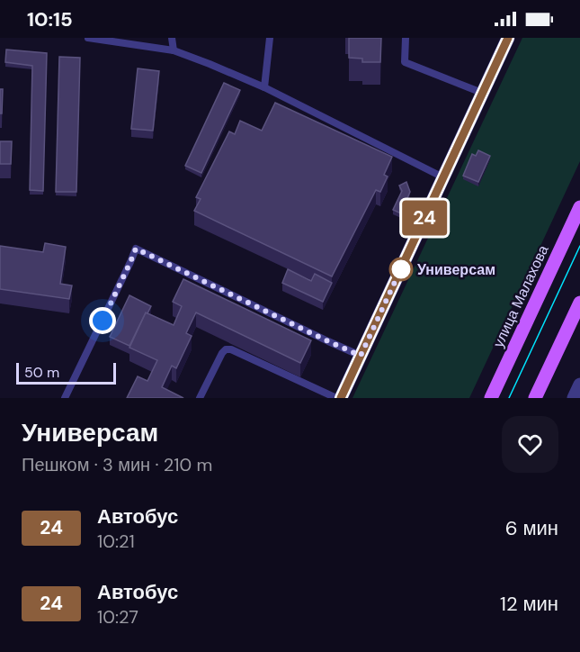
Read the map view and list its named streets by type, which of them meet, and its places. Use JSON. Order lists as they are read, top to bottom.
{
  "streets": {
    "main road": ["улица Малахова"]
  },
  "places": ["Универсам"],
  "lines": ["bus line 24"],
  "scale_bar": "50 m",
  "page": {
    "status": "10:15",
    "on_map": "24",
    "scale": "50 m",
    "heading": ["Универсам", "Пешком · 3 мин · 210 m"],
    "list": [
      {
        "mark": "24",
        "name": "Автобус",
        "note": "10:21",
        "value": "6 мин"
      },
      {
        "mark": "24",
        "name": "Автобус",
        "note": "10:27",
        "value": "12 мин"
      }
    ]
  }
}
